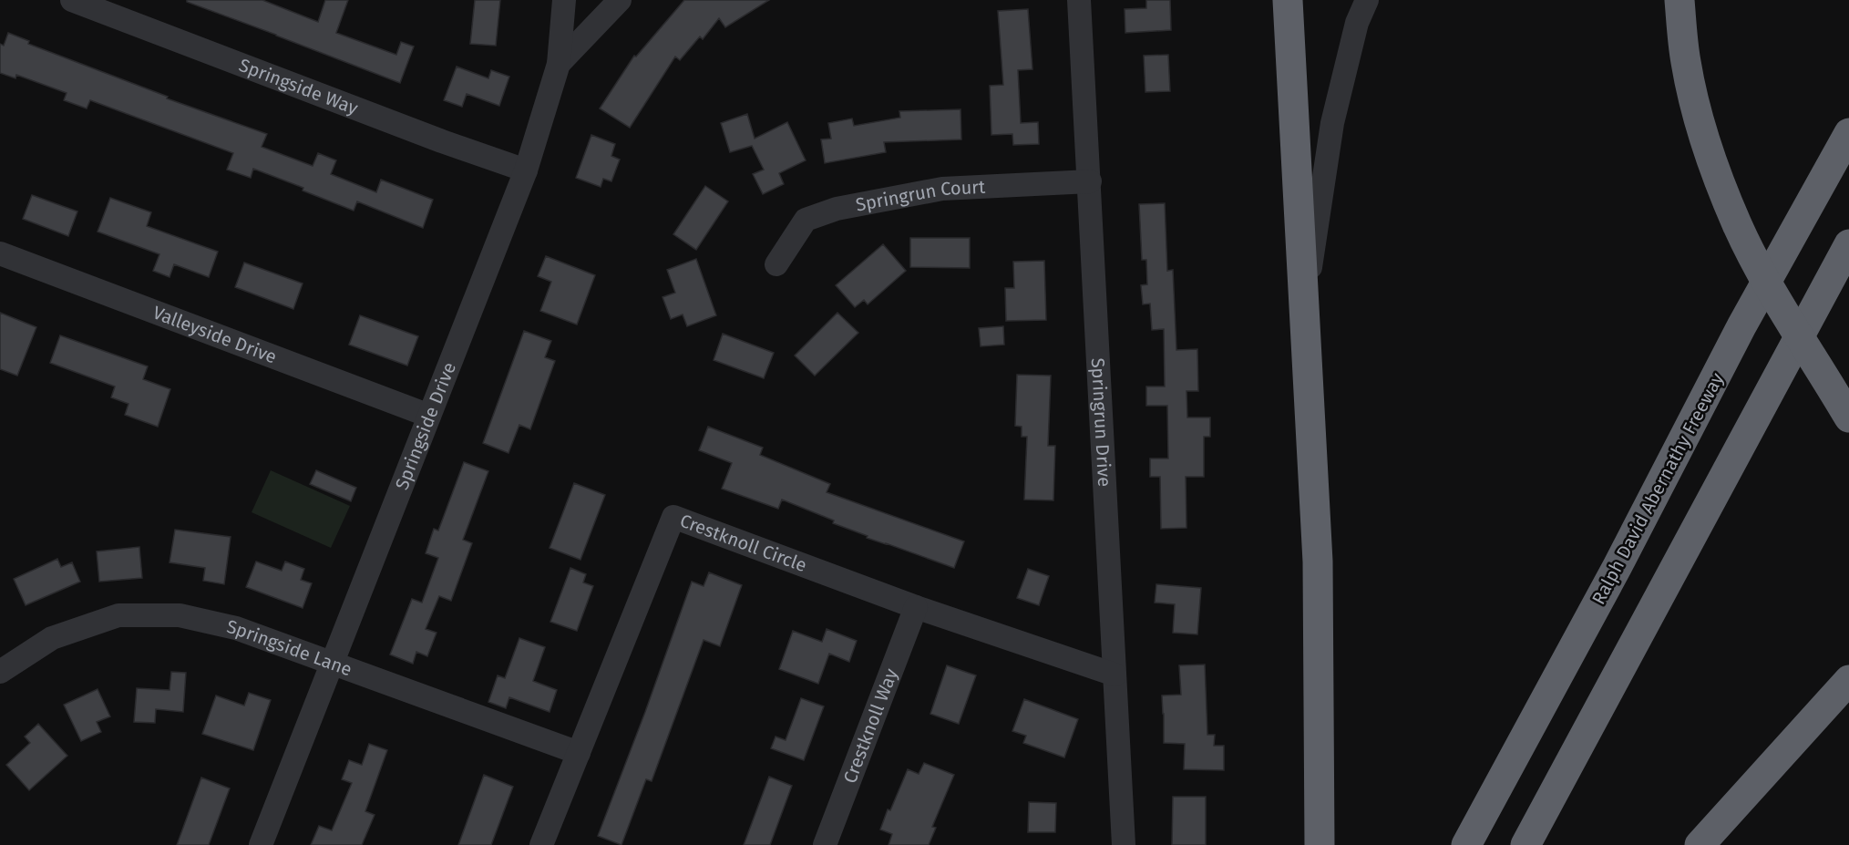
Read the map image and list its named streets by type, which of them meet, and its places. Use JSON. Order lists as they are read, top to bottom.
{
  "streets": {
    "highway": ["Ralph David Abernathy Freeway"],
    "street": [
      "Springside Way",
      "Springrun Court",
      "Valleyside Drive",
      "Springrun Drive",
      "Springside Drive",
      "Crestknoll Circle",
      "Springside Lane",
      "Crestknoll Way"
    ]
  },
  "crossings": [
    ["Springside Way", "Springside Drive"],
    ["Springrun Court", "Springrun Drive"],
    ["Valleyside Drive", "Springside Drive"],
    ["Springrun Drive", "Crestknoll Circle"],
    ["Springside Drive", "Springside Lane"],
    ["Crestknoll Circle", "Springside Lane"],
    ["Crestknoll Circle", "Crestknoll Way"]
  ]
}
